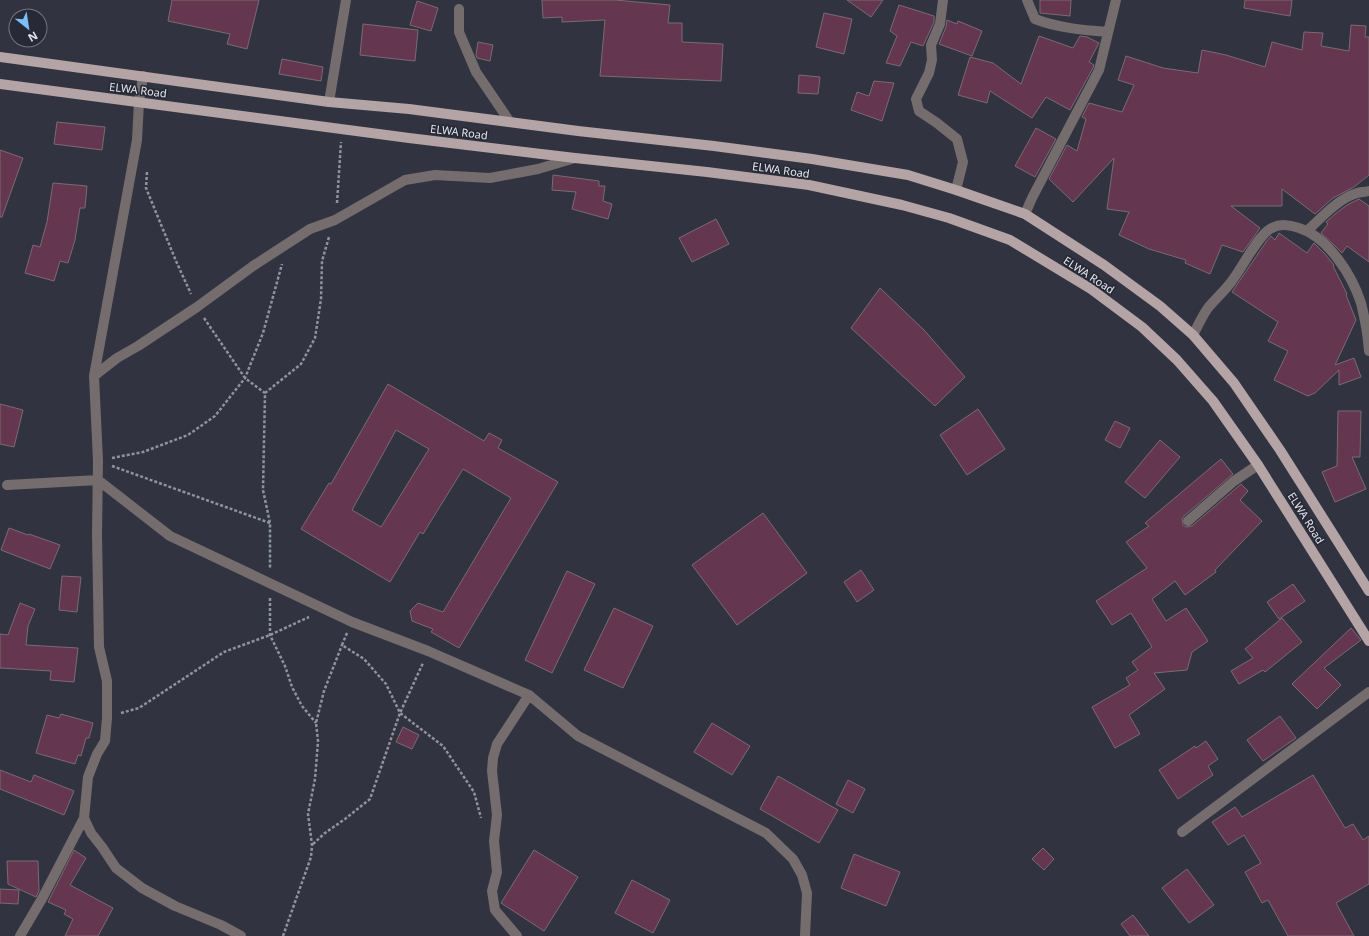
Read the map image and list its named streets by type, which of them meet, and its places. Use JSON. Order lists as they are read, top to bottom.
{
  "streets": {
    "main road": ["ELWA Road"]
  },
  "north": "bottom right"
}
